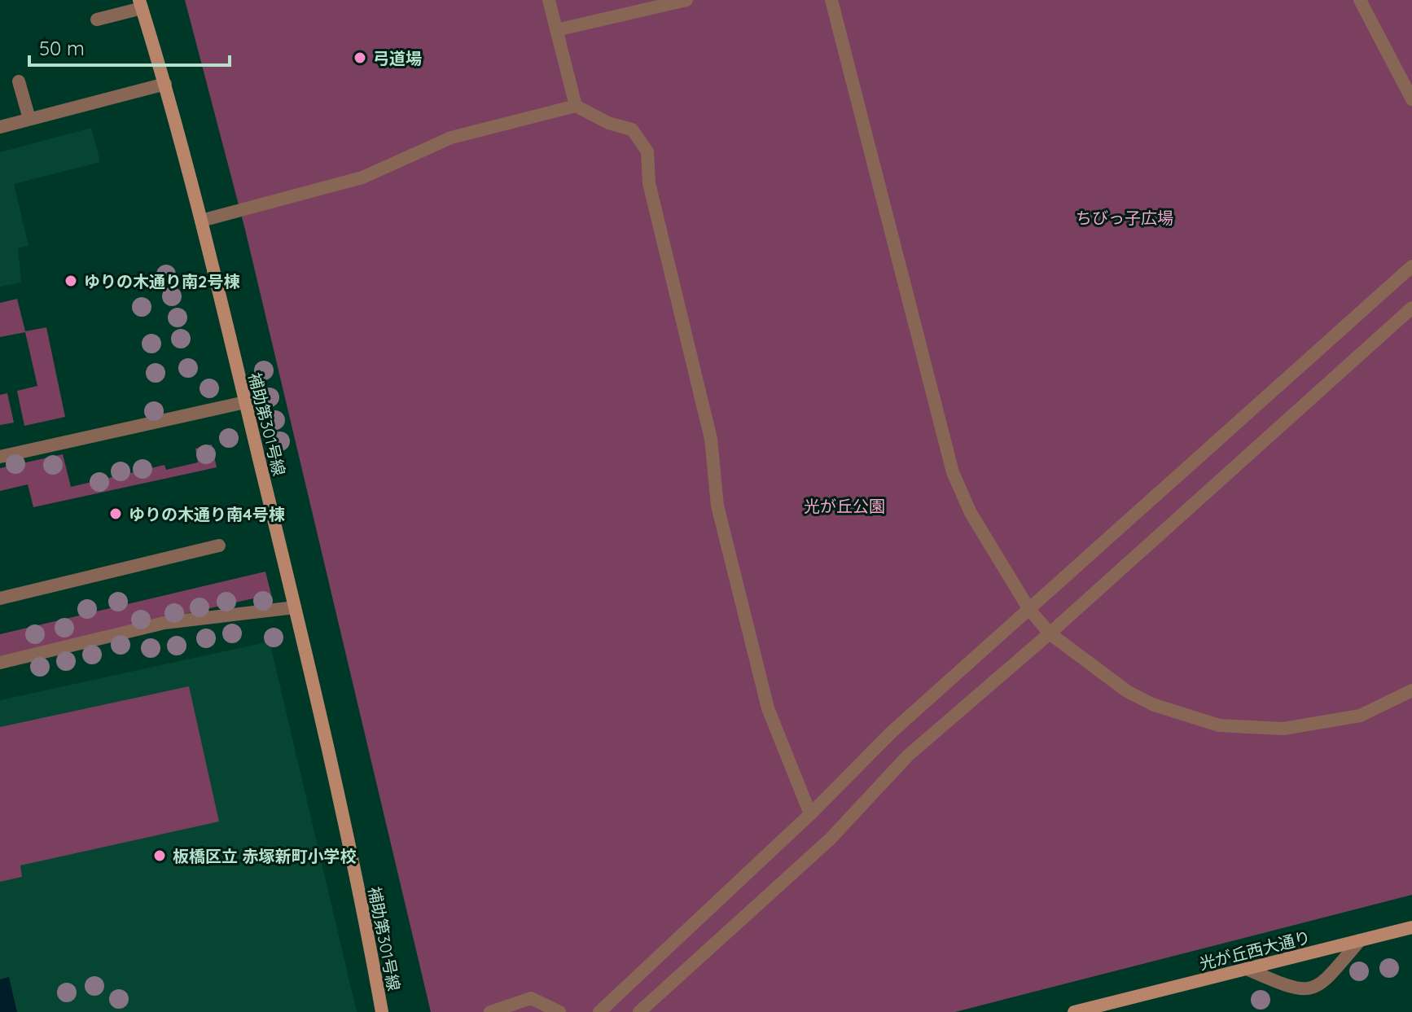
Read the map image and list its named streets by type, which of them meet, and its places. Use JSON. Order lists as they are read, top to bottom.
{
  "streets": {
    "street": ["補助第301号線", "光が丘西大通り"]
  },
  "parks": ["ちびっ子広場", "光が丘公園"],
  "places": [
    "弓道場",
    "ゆりの木通り南2号棟",
    "ゆりの木通り南4号棟",
    "板橋区立 赤塚新町小学校"
  ],
  "scale_bar": "50 m"
}
